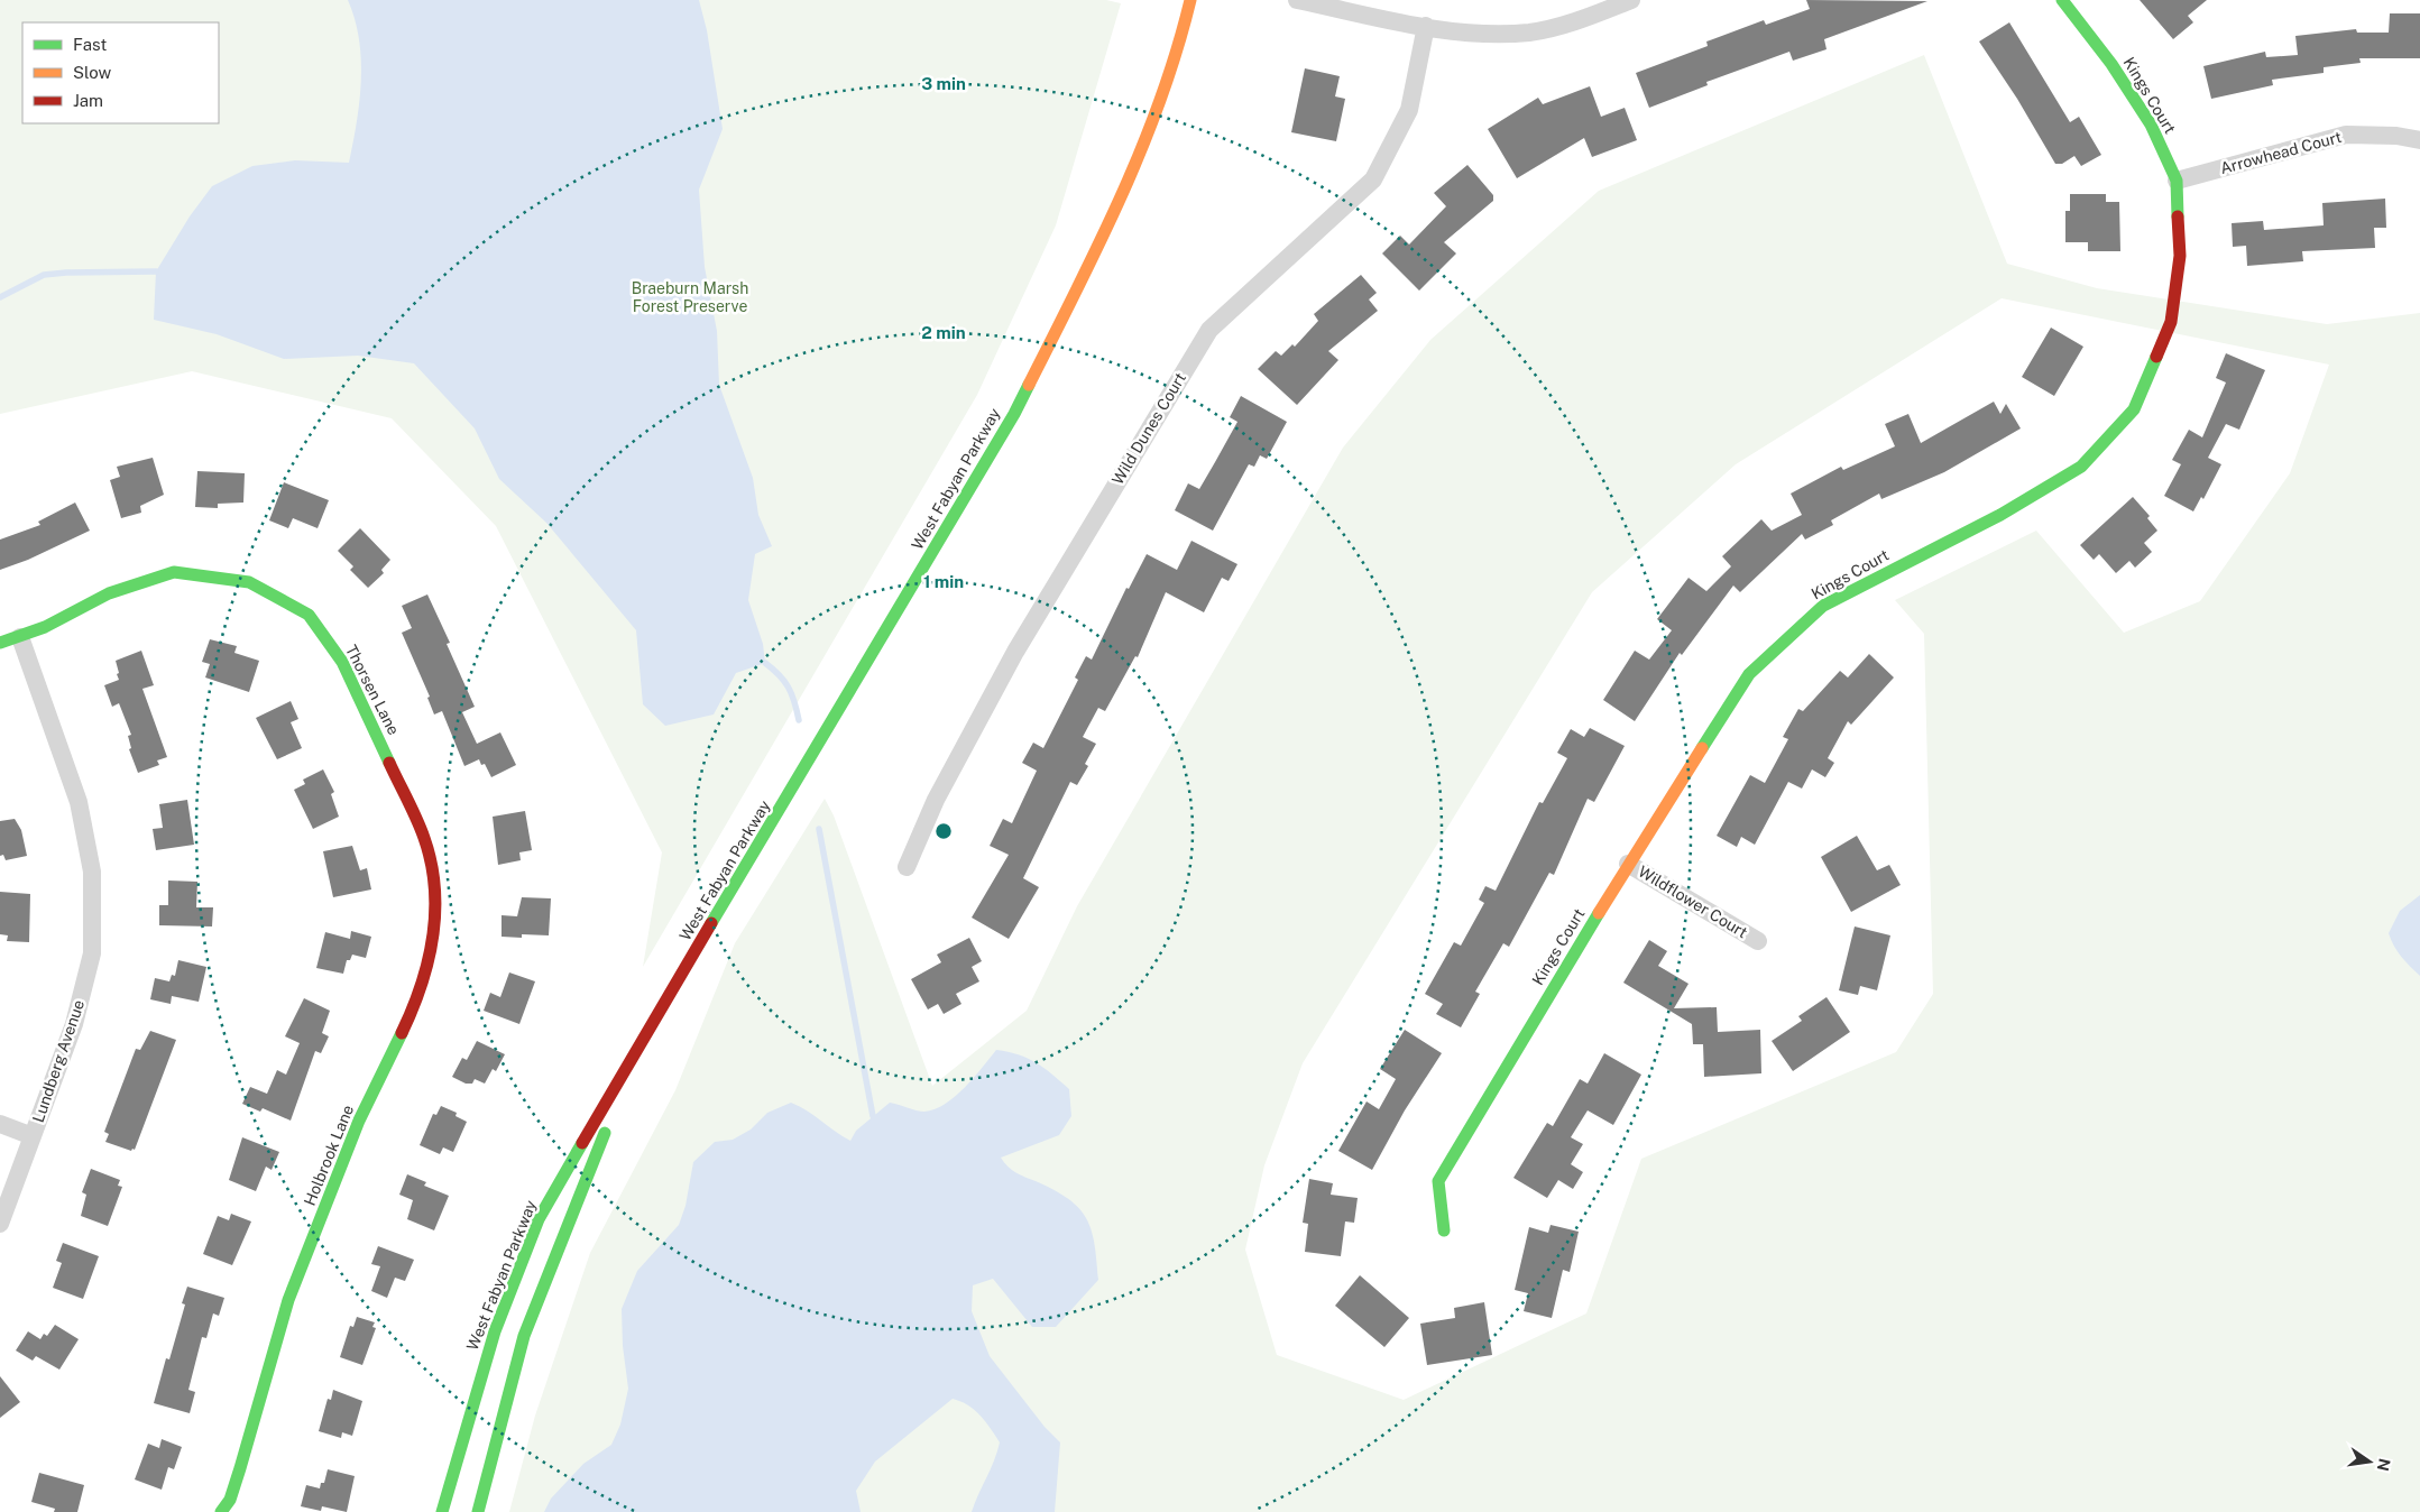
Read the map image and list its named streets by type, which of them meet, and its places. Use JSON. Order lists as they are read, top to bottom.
{
  "streets": {
    "street": [
      "Kings Court",
      "Arrowhead Court",
      "Wild Dunes Court",
      "West Fabyan Parkway",
      "Thorsen Lane",
      "Wildflower Court",
      "Lundberg Avenue",
      "Holbrook Lane"
    ]
  },
  "crossings": [
    ["Kings Court", "Arrowhead Court"],
    ["Kings Court", "Wildflower Court"],
    ["Thorsen Lane", "Lundberg Avenue"],
    ["Thorsen Lane", "Holbrook Lane"]
  ],
  "parks": ["Braeburn Marsh Forest Preserve"],
  "legend": ["Fast", "Slow", "Jam"],
  "north": "right",
  "rings": ["3 min", "2 min", "1 min"]
}
